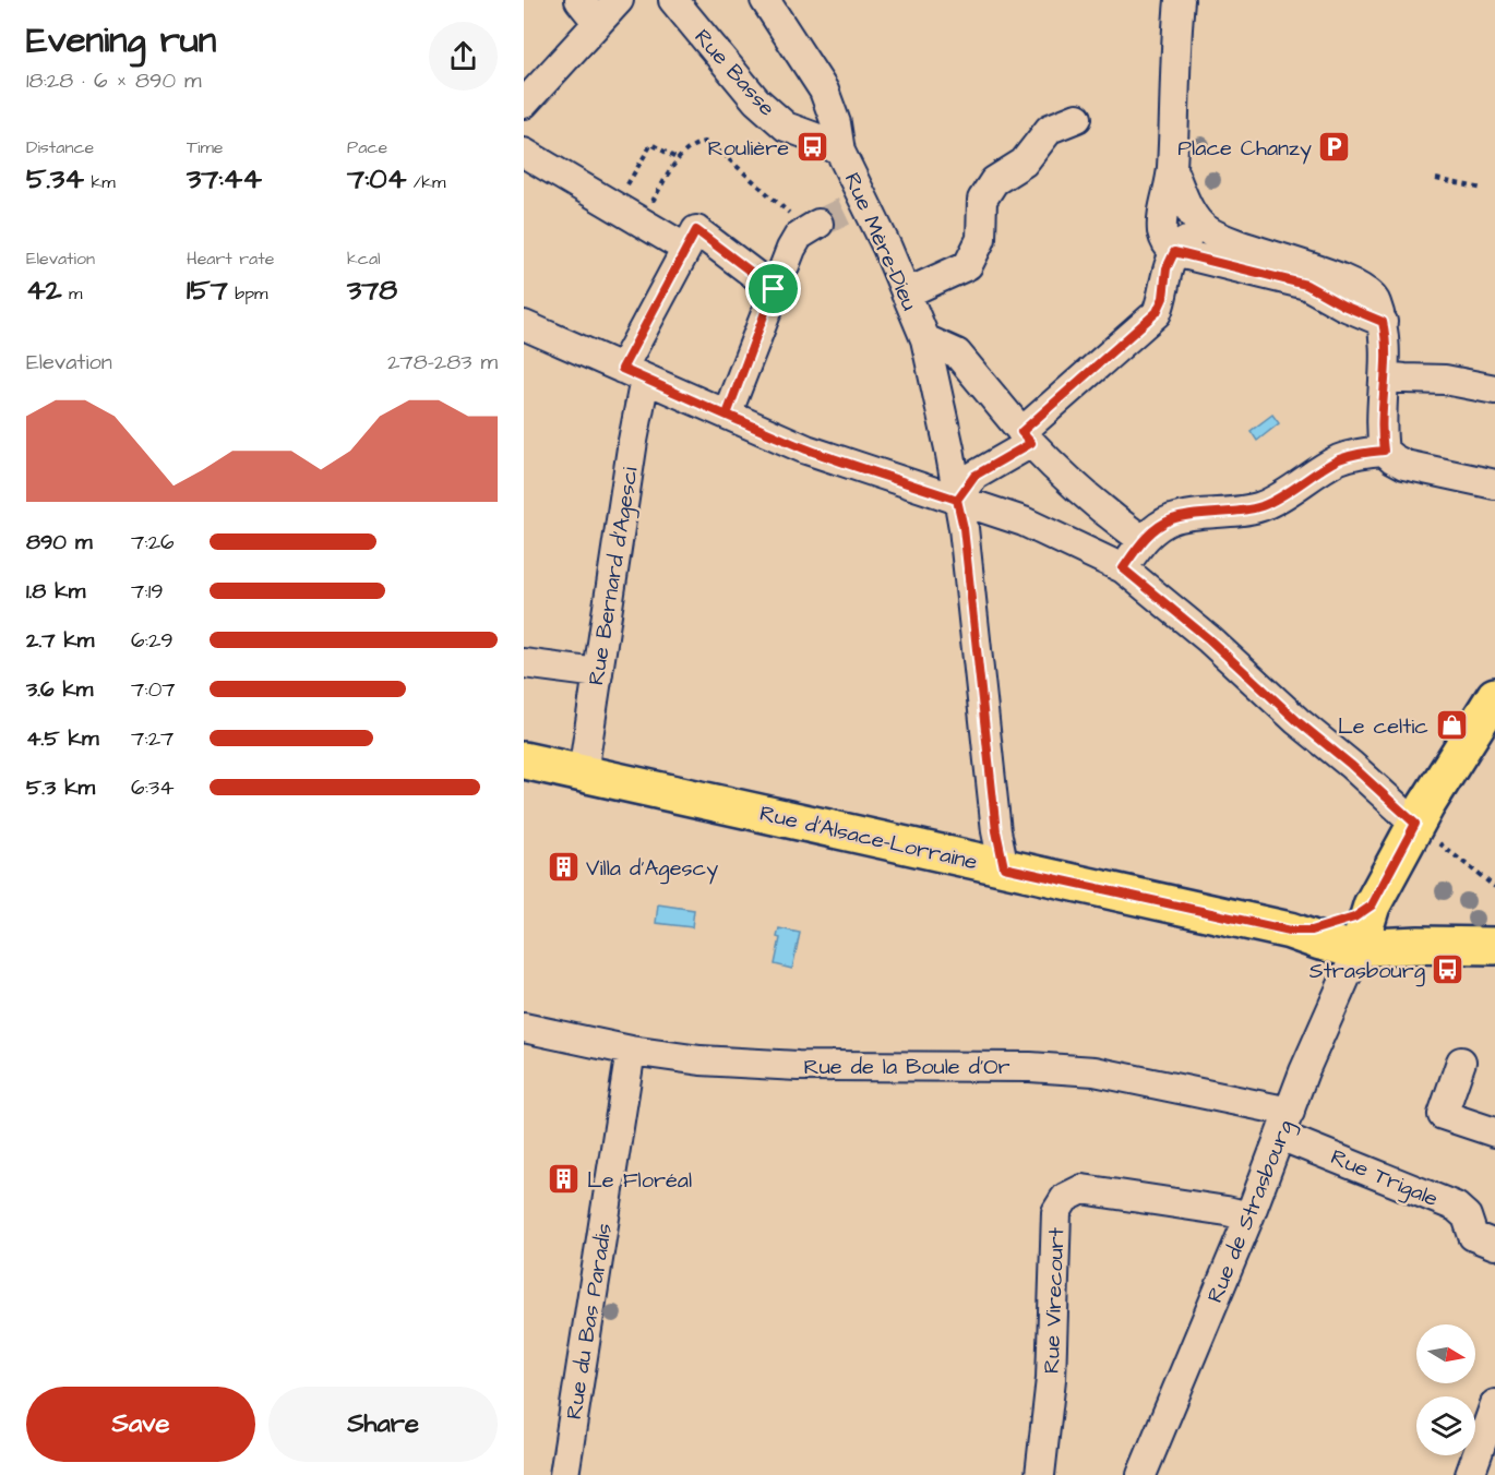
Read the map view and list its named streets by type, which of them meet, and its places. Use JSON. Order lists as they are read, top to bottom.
{
  "streets": {
    "main road": ["Rue d'Alsace-Lorraine"],
    "street": [
      "Rue Basse",
      "Rue Mère-Dieu",
      "Rue Bernard d'Agesci",
      "Rue de la Boule d'Or",
      "Rue Trigale",
      "Rue de Strasbourg",
      "Rue Virecourt",
      "Rue du Bas Paradis"
    ]
  },
  "crossings": [
    ["Rue Basse", "Rue Mère-Dieu"],
    ["Rue Mère-Dieu", "Rue d'Alsace-Lorraine"],
    ["Rue Bernard d'Agesci", "Rue d'Alsace-Lorraine"],
    ["Rue de la Boule d'Or", "Rue Trigale"],
    ["Rue de la Boule d'Or", "Rue de Strasbourg"],
    ["Rue de la Boule d'Or", "Rue du Bas Paradis"],
    ["Rue Trigale", "Rue de Strasbourg"],
    ["Rue de Strasbourg", "Rue Virecourt"]
  ],
  "places": {
    "bus stop": ["Roulière", "Strasbourg"],
    "parking": ["Place Chanzy"],
    "shop": ["Le celtic"],
    "building": ["Villa d'Agescy", "Le Floréal"]
  },
  "north": "right",
  "page": {
    "heading": ["Evening run", "18:28 · 6 × 890 m"],
    "stats": [
      ["Distance", "5.34 km"],
      ["Time", "37:44"],
      ["Pace", "7:04 /km"],
      ["Elevation", "42 m"],
      ["Heart rate", "157 bpm"],
      ["kcal", "378"]
    ],
    "chart": ["Elevation", "278–283 m"],
    "list": [
      {
        "name": "890 m",
        "note": "7:26"
      },
      {
        "name": "1.8 km",
        "note": "7:19"
      },
      {
        "name": "2.7 km",
        "note": "6:29"
      },
      {
        "name": "3.6 km",
        "note": "7:07"
      },
      {
        "name": "4.5 km",
        "note": "7:27"
      },
      {
        "name": "5.3 km",
        "note": "6:34"
      }
    ],
    "buttons": ["Save", "Share"]
  }
}
